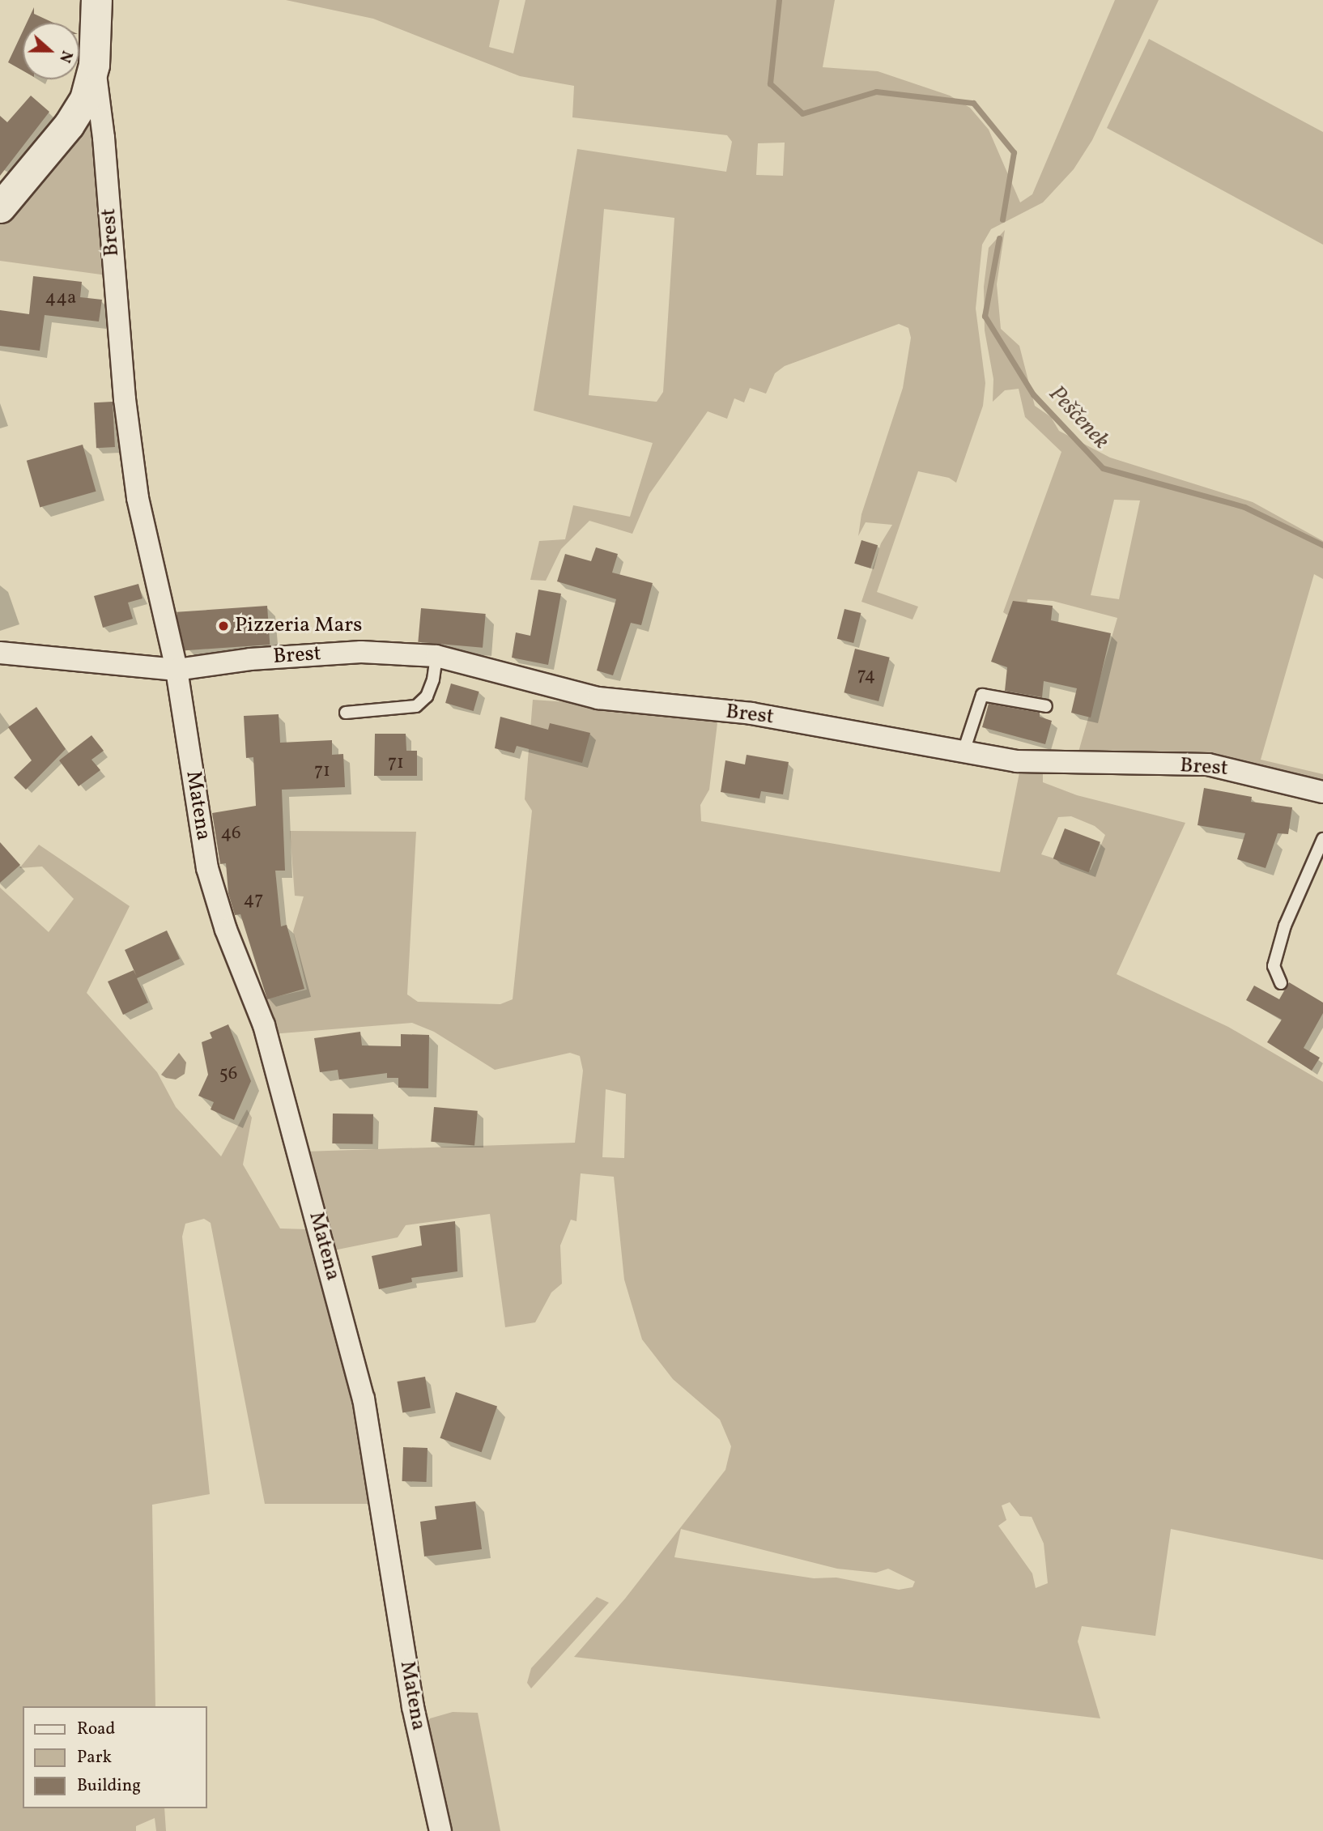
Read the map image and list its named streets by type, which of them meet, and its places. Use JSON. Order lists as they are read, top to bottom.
{
  "streets": {
    "street": ["Brest", "Matena"]
  },
  "crossings": [
    ["Brest", "Matena"]
  ],
  "water": ["Peščenek"],
  "places": ["Pizzeria Mars"],
  "house_numbers": [
    "44a",
    "74",
    "71",
    "71",
    "46",
    "47",
    "56"
  ],
  "legend": ["Road", "Park", "Building"],
  "north": "right"
}
